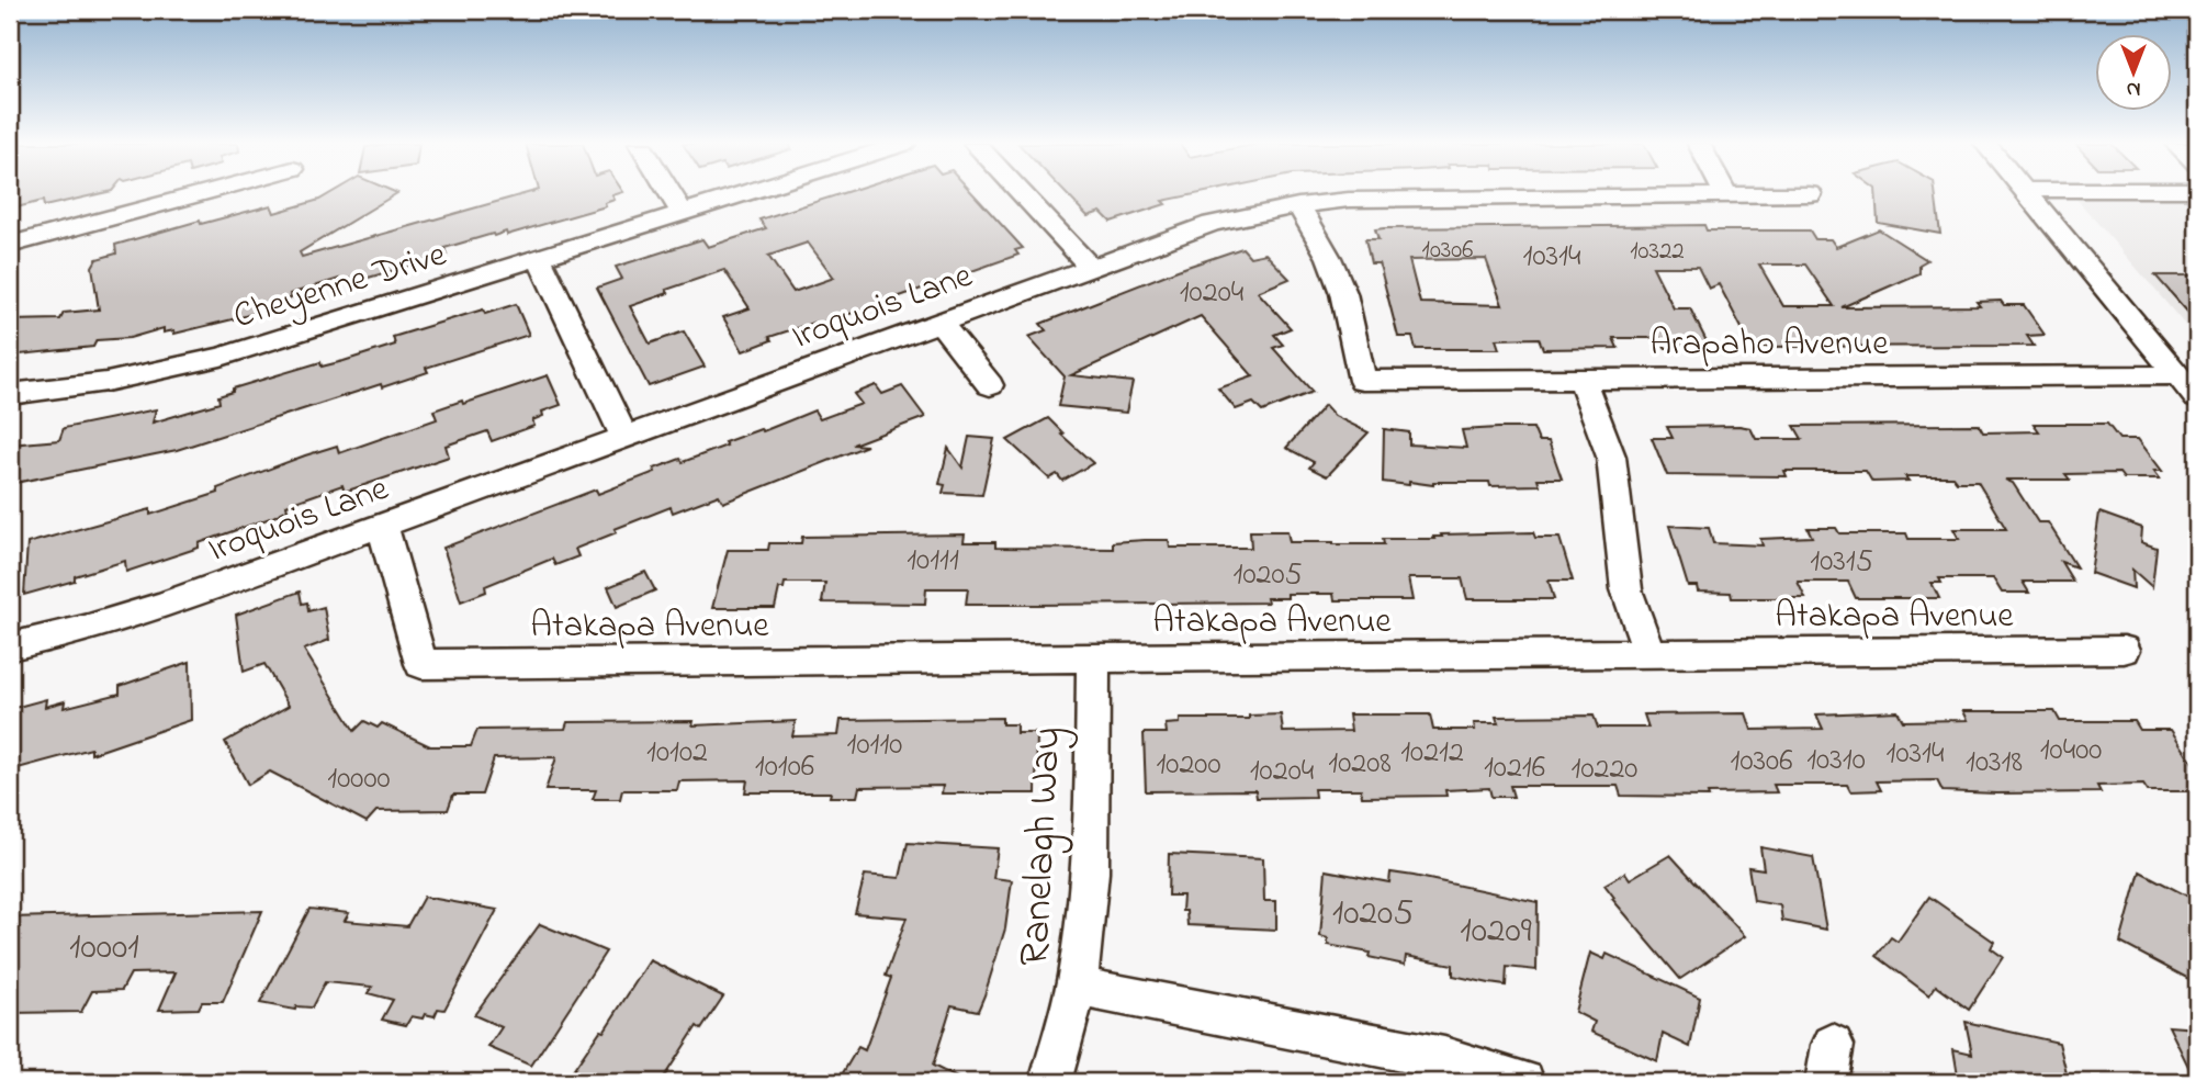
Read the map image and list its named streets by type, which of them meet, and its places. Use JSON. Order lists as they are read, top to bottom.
{
  "streets": {
    "street": [
      "Cheyenne Drive",
      "Iroquois Lane",
      "Arapaho Avenue",
      "Atakapa Avenue",
      "Ranelagh Way"
    ]
  },
  "crossings": [
    ["Iroquois Lane", "Arapaho Avenue"],
    ["Iroquois Lane", "Atakapa Avenue"],
    ["Atakapa Avenue", "Ranelagh Way"]
  ],
  "house_numbers": [
    "10306",
    "10322",
    "10314",
    "10204",
    "10111",
    "10315",
    "10205",
    "10110",
    "10400",
    "10102",
    "10212",
    "10314",
    "10310",
    "10306",
    "10318",
    "10208",
    "10200",
    "10106",
    "10216",
    "10220",
    "10204",
    "10000",
    "10205",
    "10209",
    "10001"
  ],
  "north": "bottom"
}
